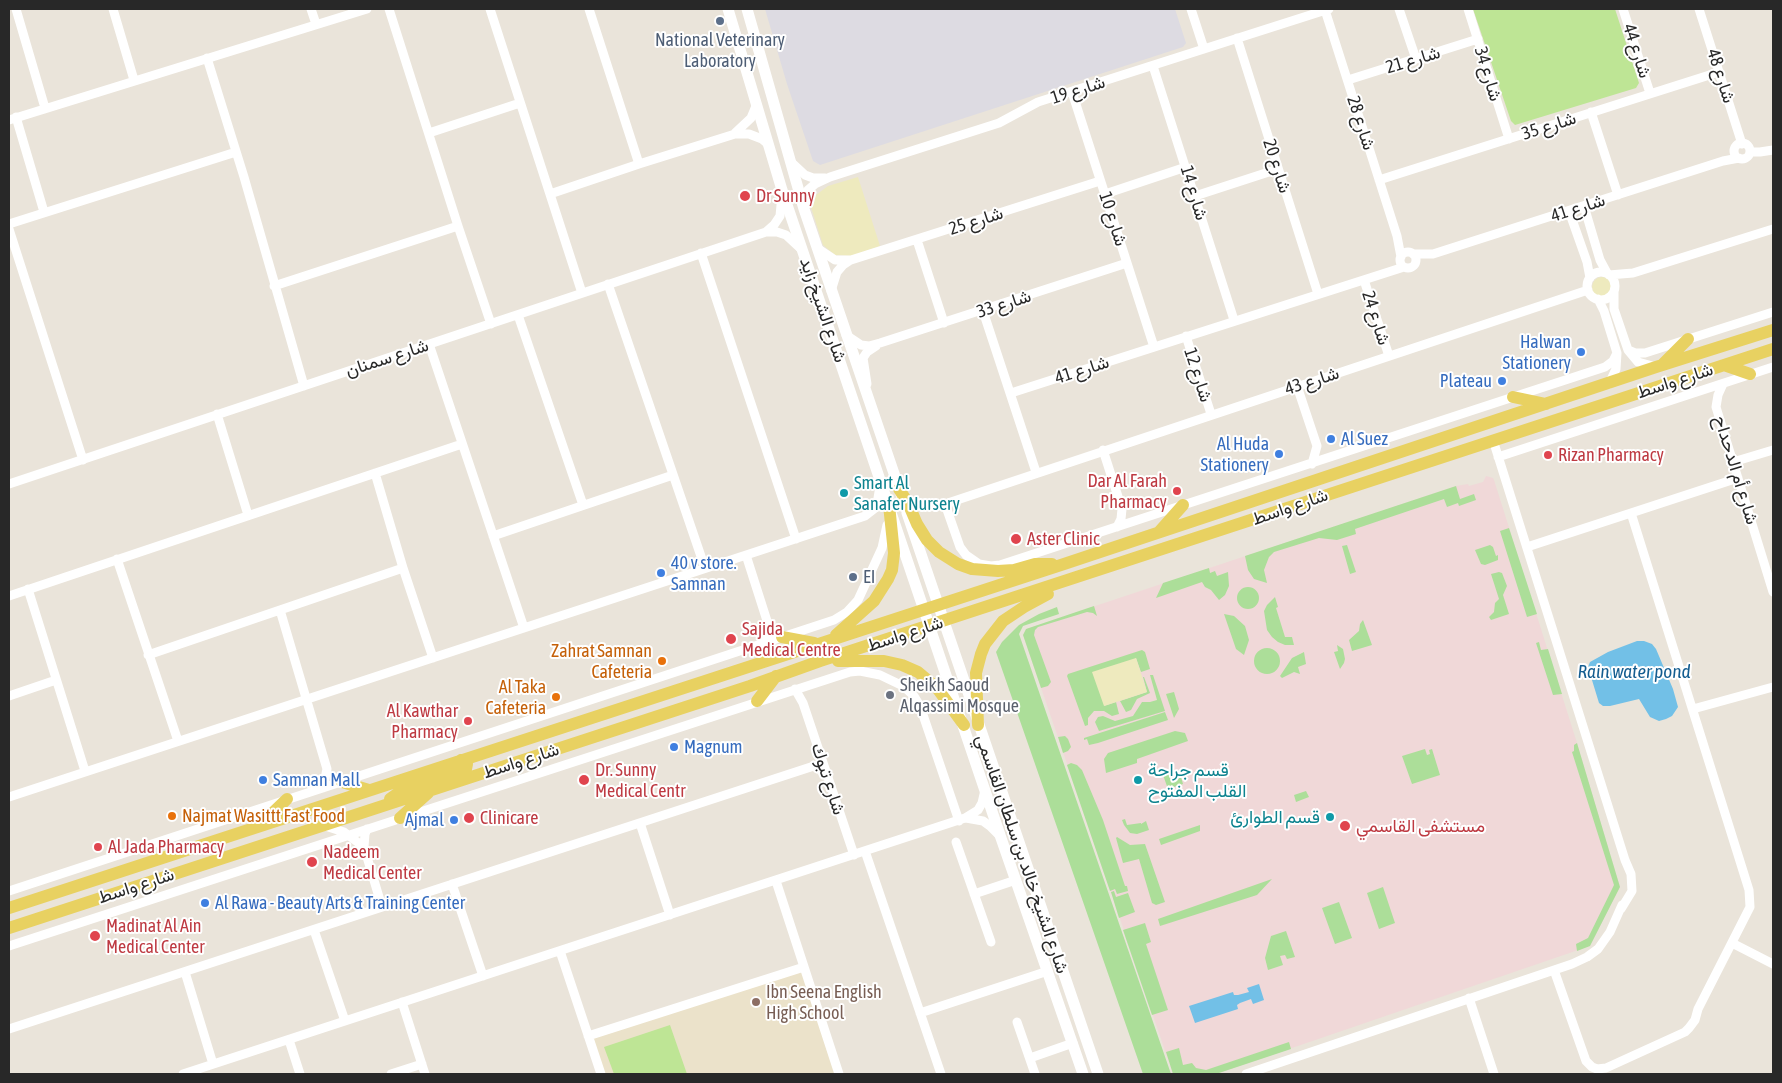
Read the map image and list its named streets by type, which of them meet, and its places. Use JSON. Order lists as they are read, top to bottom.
{
  "streets": {
    "main road": ["شارع الشيخ زايد", "شارع واسط", "شارع الشيخ خالد بن سلطان القاسمي"],
    "street": [
      "شارع 44",
      "شارع 21",
      "شارع 34",
      "شارع 48",
      "شارع 19",
      "شارع 28",
      "شارع 35",
      "شارع 20",
      "شارع 14",
      "شارع 41",
      "شارع 10",
      "شارع 25",
      "شارع 33",
      "شارع 24",
      "شارع سمنان",
      "شارع 12",
      "شارع 43",
      "شارع أم الدحداح",
      "شارع تبوك"
    ]
  },
  "crossings": [
    ["شارع 44", "شارع 35"],
    ["شارع 21", "شارع 34"],
    ["شارع 21", "شارع 28"],
    ["شارع 34", "شارع 35"],
    ["شارع 48", "شارع 35"],
    ["شارع 48", "شارع 41"],
    ["شارع 19", "شارع 28"],
    ["شارع 19", "شارع 20"],
    ["شارع 19", "شارع 14"],
    ["شارع 19", "شارع 10"],
    ["شارع 28", "شارع 35"],
    ["شارع 28", "شارع 41"],
    ["شارع 20", "شارع 41"],
    ["شارع 14", "شارع 41"],
    ["شارع 41", "شارع 10"],
    ["شارع 41", "شارع 24"],
    ["شارع 41", "شارع 12"],
    ["شارع 10", "شارع 25"],
    ["شارع 10", "شارع 33"],
    ["شارع 25", "شارع الشيخ زايد"],
    ["شارع 33", "شارع الشيخ زايد"],
    ["شارع الشيخ زايد", "شارع واسط"],
    ["شارع الشيخ زايد", "شارع الشيخ خالد بن سلطان القاسمي"],
    ["شارع 24", "شارع 43"],
    ["شارع 12", "شارع 43"],
    ["شارع واسط", "شارع الشيخ خالد بن سلطان القاسمي"]
  ],
  "water": ["Rain water pond"],
  "places": [
    "National Veterinary Laboratory",
    "Dr Sunny",
    "Halwan Stationery",
    "Plateau",
    "Al Suez",
    "Al Huda Stationery",
    "Rizan Pharmacy",
    "Dar Al Farah Pharmacy",
    "Smart Al Sanafer Nursery",
    "Aster Clinic",
    "40 v store. Samnan",
    "EI",
    "Sajida Medical Centre",
    "Zahrat Samnan Cafeteria",
    "Sheikh Saoud Alqassimi Mosque",
    "Al Taka Cafeteria",
    "Al Kawthar Pharmacy",
    "Magnum",
    "Samnan Mall",
    "Dr. Sunny Medical Centr",
    "قسم جراحة القلب المفتوح",
    "Najmat Wasittt Fast Food",
    "قسم الطوارئ",
    "Clinicare",
    "Ajmal",
    "مستشفى القاسمي",
    "Al Jada Pharmacy",
    "Nadeem Medical Center",
    "Al Rawa - Beauty Arts & Training Center",
    "Madinat Al Ain Medical Center",
    "Ibn Seena English High School"
  ]
}
